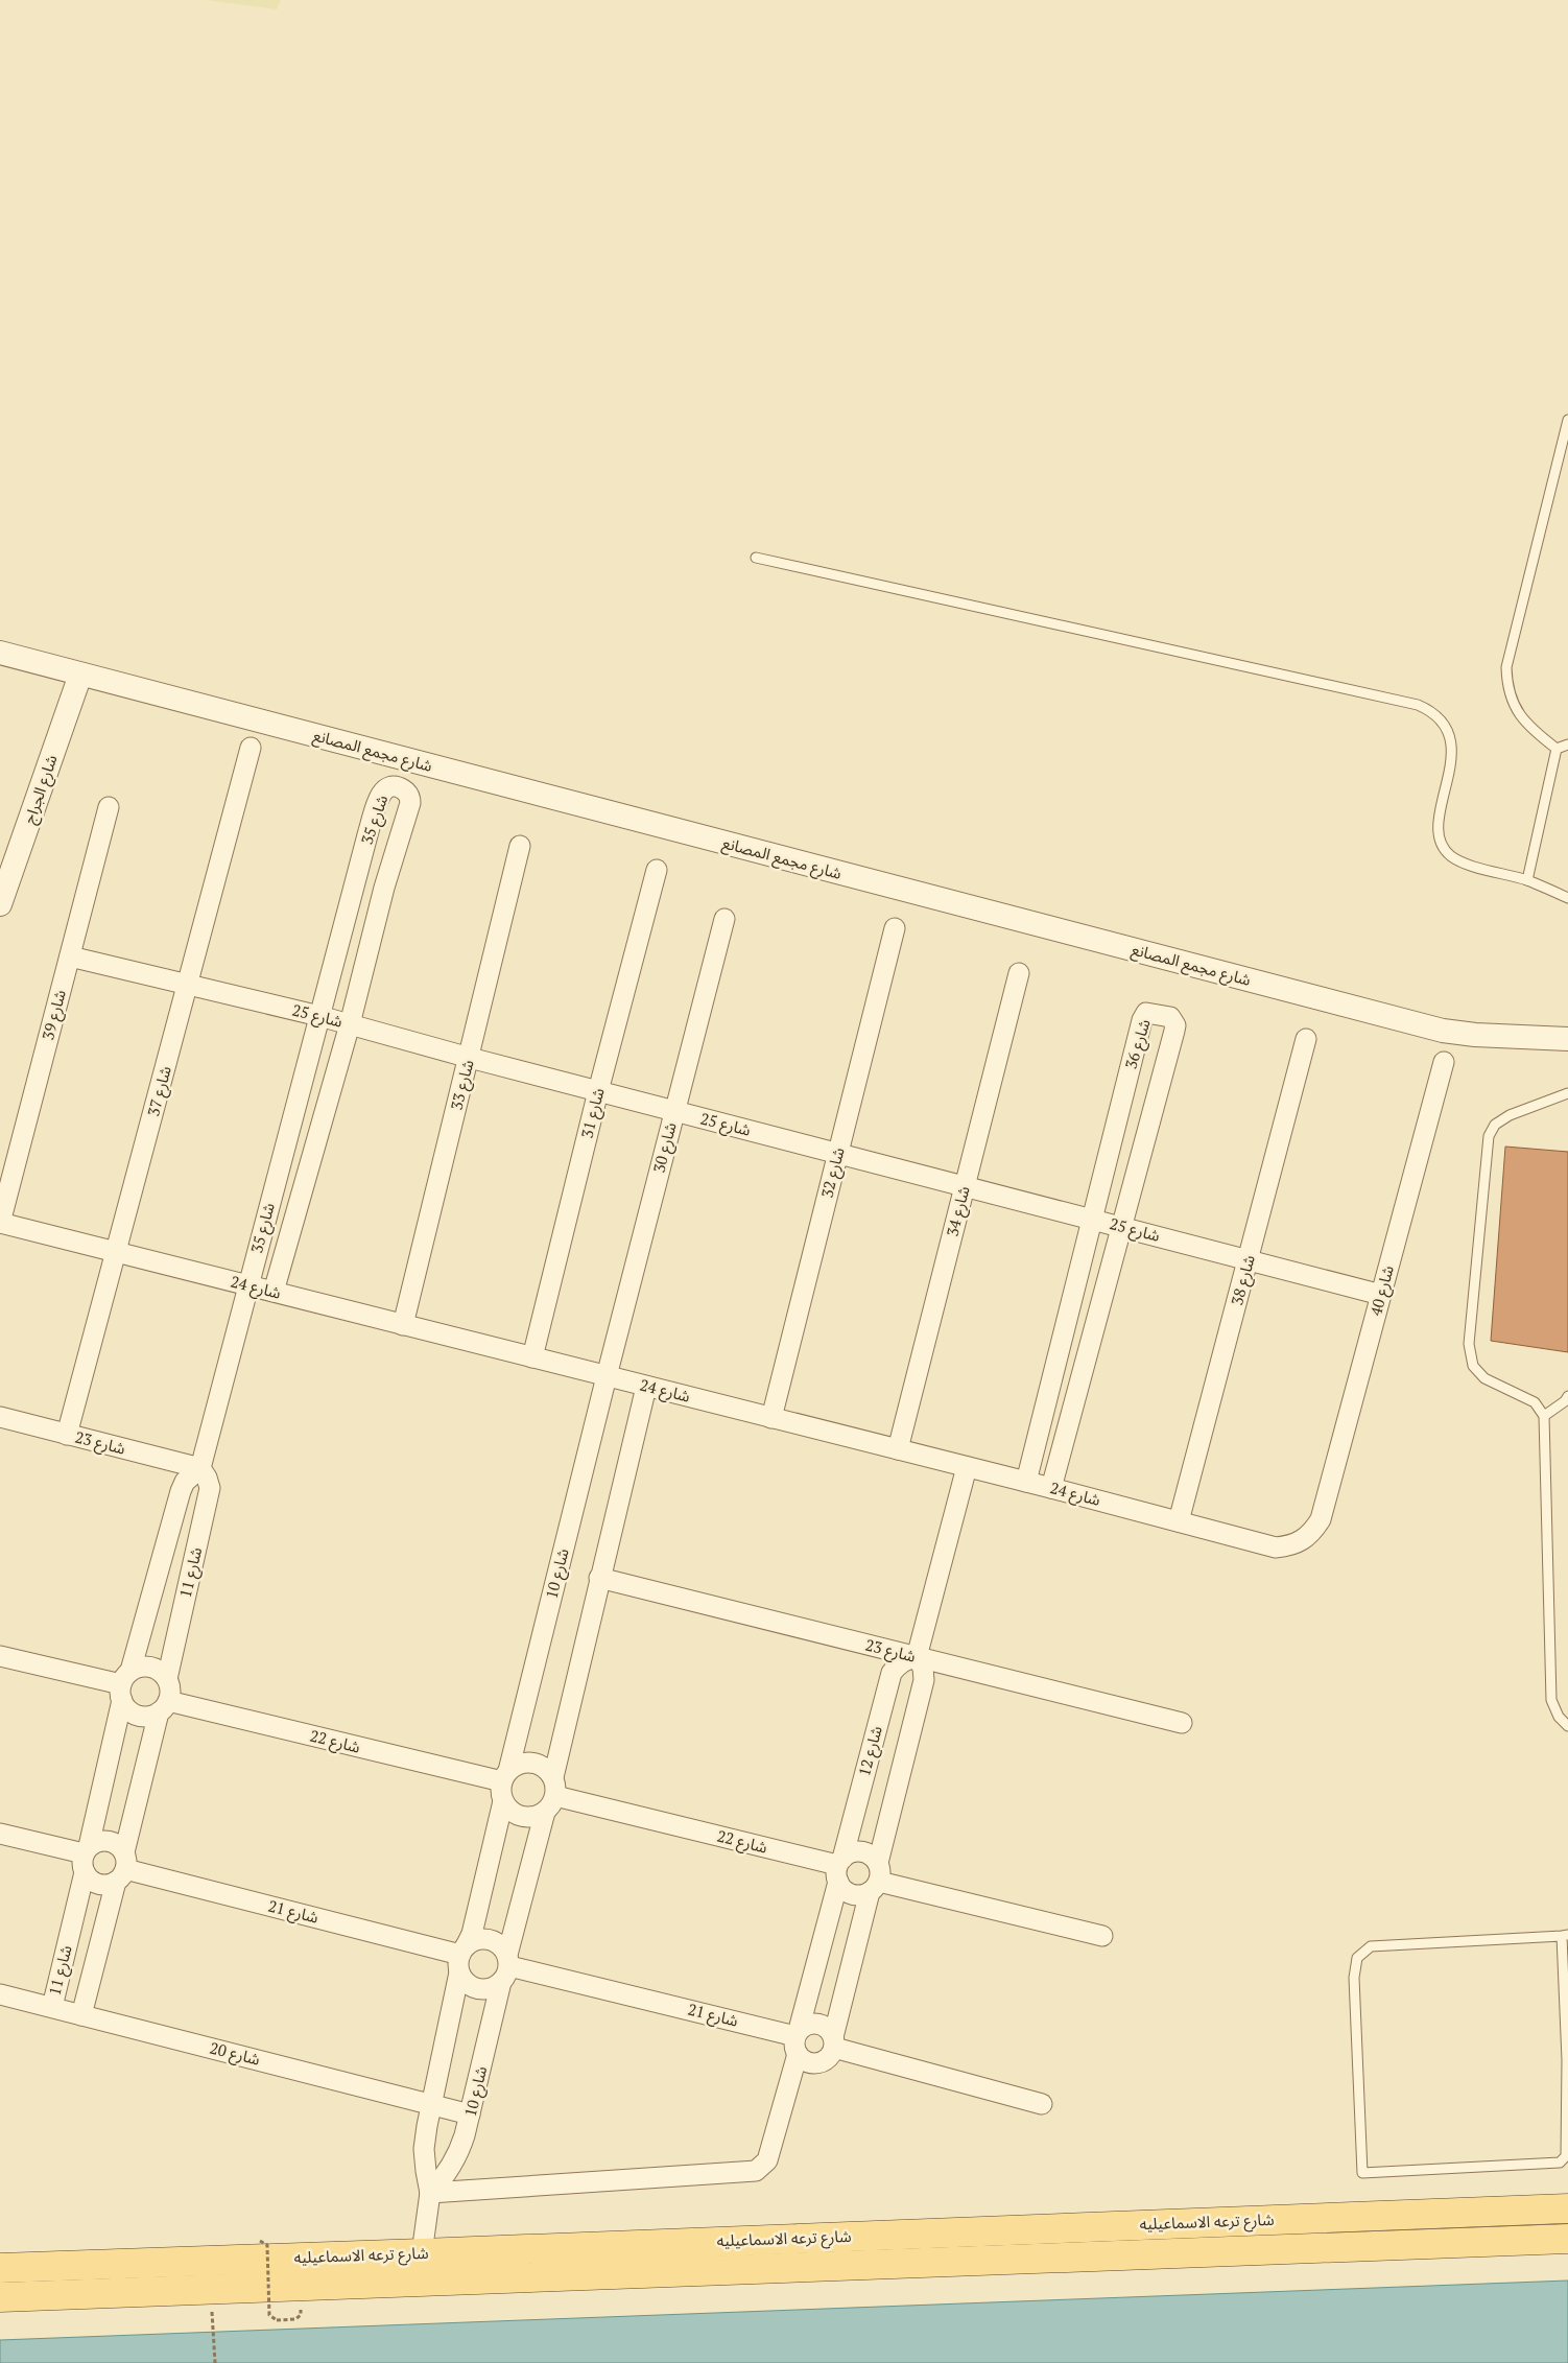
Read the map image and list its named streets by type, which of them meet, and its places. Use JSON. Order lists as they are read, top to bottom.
{
  "streets": {
    "main road": ["شارع ترعه الاسماعيليه"],
    "street": [
      "شارع مجمع المصانع",
      "شارع الجراج",
      "شارع 35",
      "شارع 39",
      "شارع 25",
      "شارع 36",
      "شارع 33",
      "شارع 37",
      "شارع 31",
      "شارع 30",
      "شارع 32",
      "شارع 34",
      "شارع 38",
      "شارع 24",
      "شارع 40",
      "شارع 23",
      "شارع 11",
      "شارع 10",
      "شارع 22",
      "شارع 12",
      "شارع 21",
      "شارع 20"
    ]
  },
  "crossings": [
    ["شارع مجمع المصانع", "شارع الجراج"],
    ["شارع 35", "شارع 25"],
    ["شارع 35", "شارع 24"],
    ["شارع 35", "شارع 11"],
    ["شارع 39", "شارع 25"],
    ["شارع 39", "شارع 24"],
    ["شارع 25", "شارع 36"],
    ["شارع 25", "شارع 33"],
    ["شارع 25", "شارع 37"],
    ["شارع 25", "شارع 31"],
    ["شارع 25", "شارع 30"],
    ["شارع 25", "شارع 32"],
    ["شارع 25", "شارع 34"],
    ["شارع 25", "شارع 38"],
    ["شارع 25", "شارع 40"],
    ["شارع 36", "شارع 24"],
    ["شارع 33", "شارع 24"],
    ["شارع 37", "شارع 24"],
    ["شارع 37", "شارع 23"],
    ["شارع 31", "شارع 24"],
    ["شارع 30", "شارع 24"],
    ["شارع 30", "شارع 10"],
    ["شارع 32", "شارع 24"],
    ["شارع 34", "شارع 24"],
    ["شارع 38", "شارع 24"],
    ["شارع 24", "شارع 40"],
    ["شارع 24", "شارع 11"],
    ["شارع 24", "شارع 10"],
    ["شارع 23", "شارع 11"],
    ["شارع 23", "شارع 10"],
    ["شارع 23", "شارع 12"],
    ["شارع 11", "شارع 22"],
    ["شارع 11", "شارع 21"],
    ["شارع 11", "شارع 20"],
    ["شارع 10", "شارع 22"],
    ["شارع 10", "شارع 12"],
    ["شارع 10", "شارع 21"],
    ["شارع 10", "شارع 20"],
    ["شارع 10", "شارع ترعه الاسماعيليه"],
    ["شارع 22", "شارع 12"],
    ["شارع 12", "شارع 21"]
  ]
}
